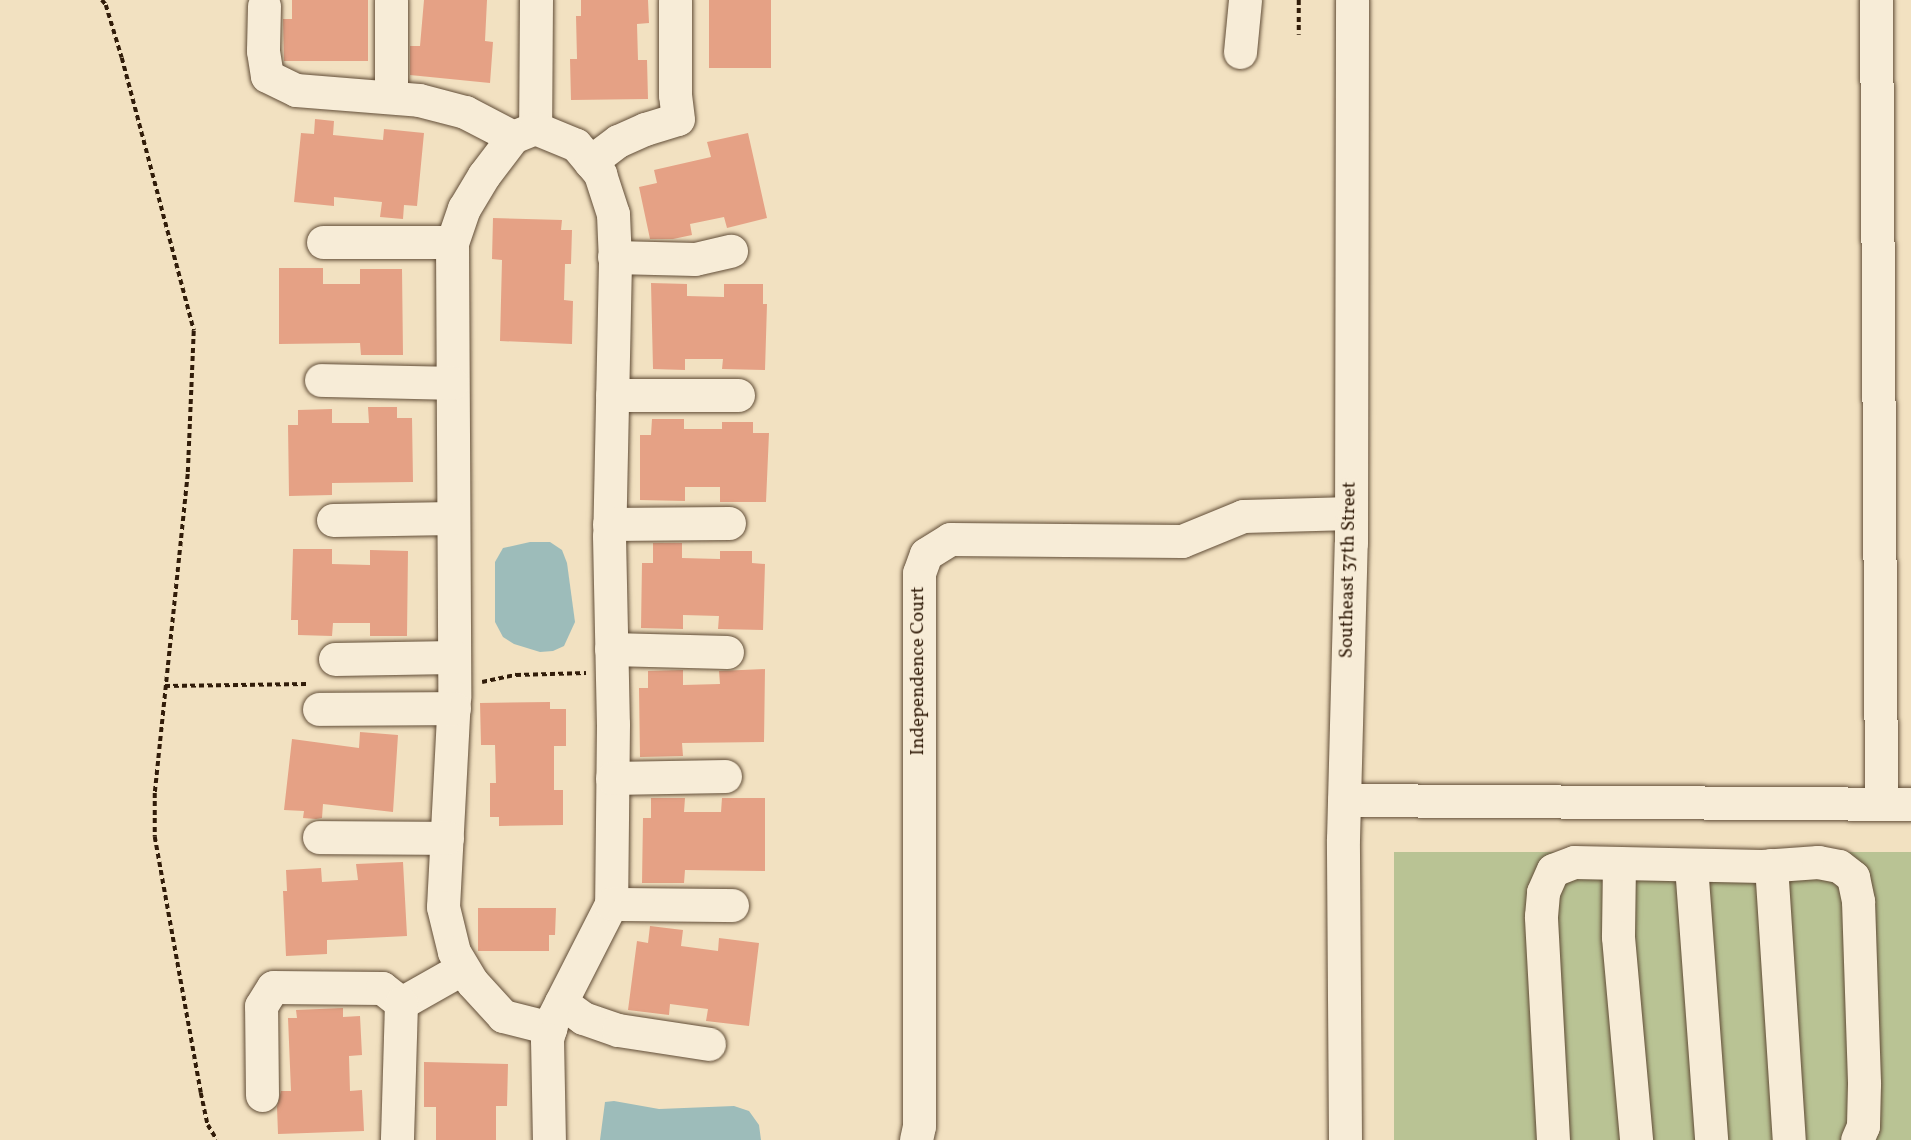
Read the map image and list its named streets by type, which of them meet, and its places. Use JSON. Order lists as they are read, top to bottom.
{
  "streets": {
    "street": ["Southeast 37th Street", "Independence Court"]
  },
  "crossings": [
    ["Southeast 37th Street", "Independence Court"]
  ]
}
